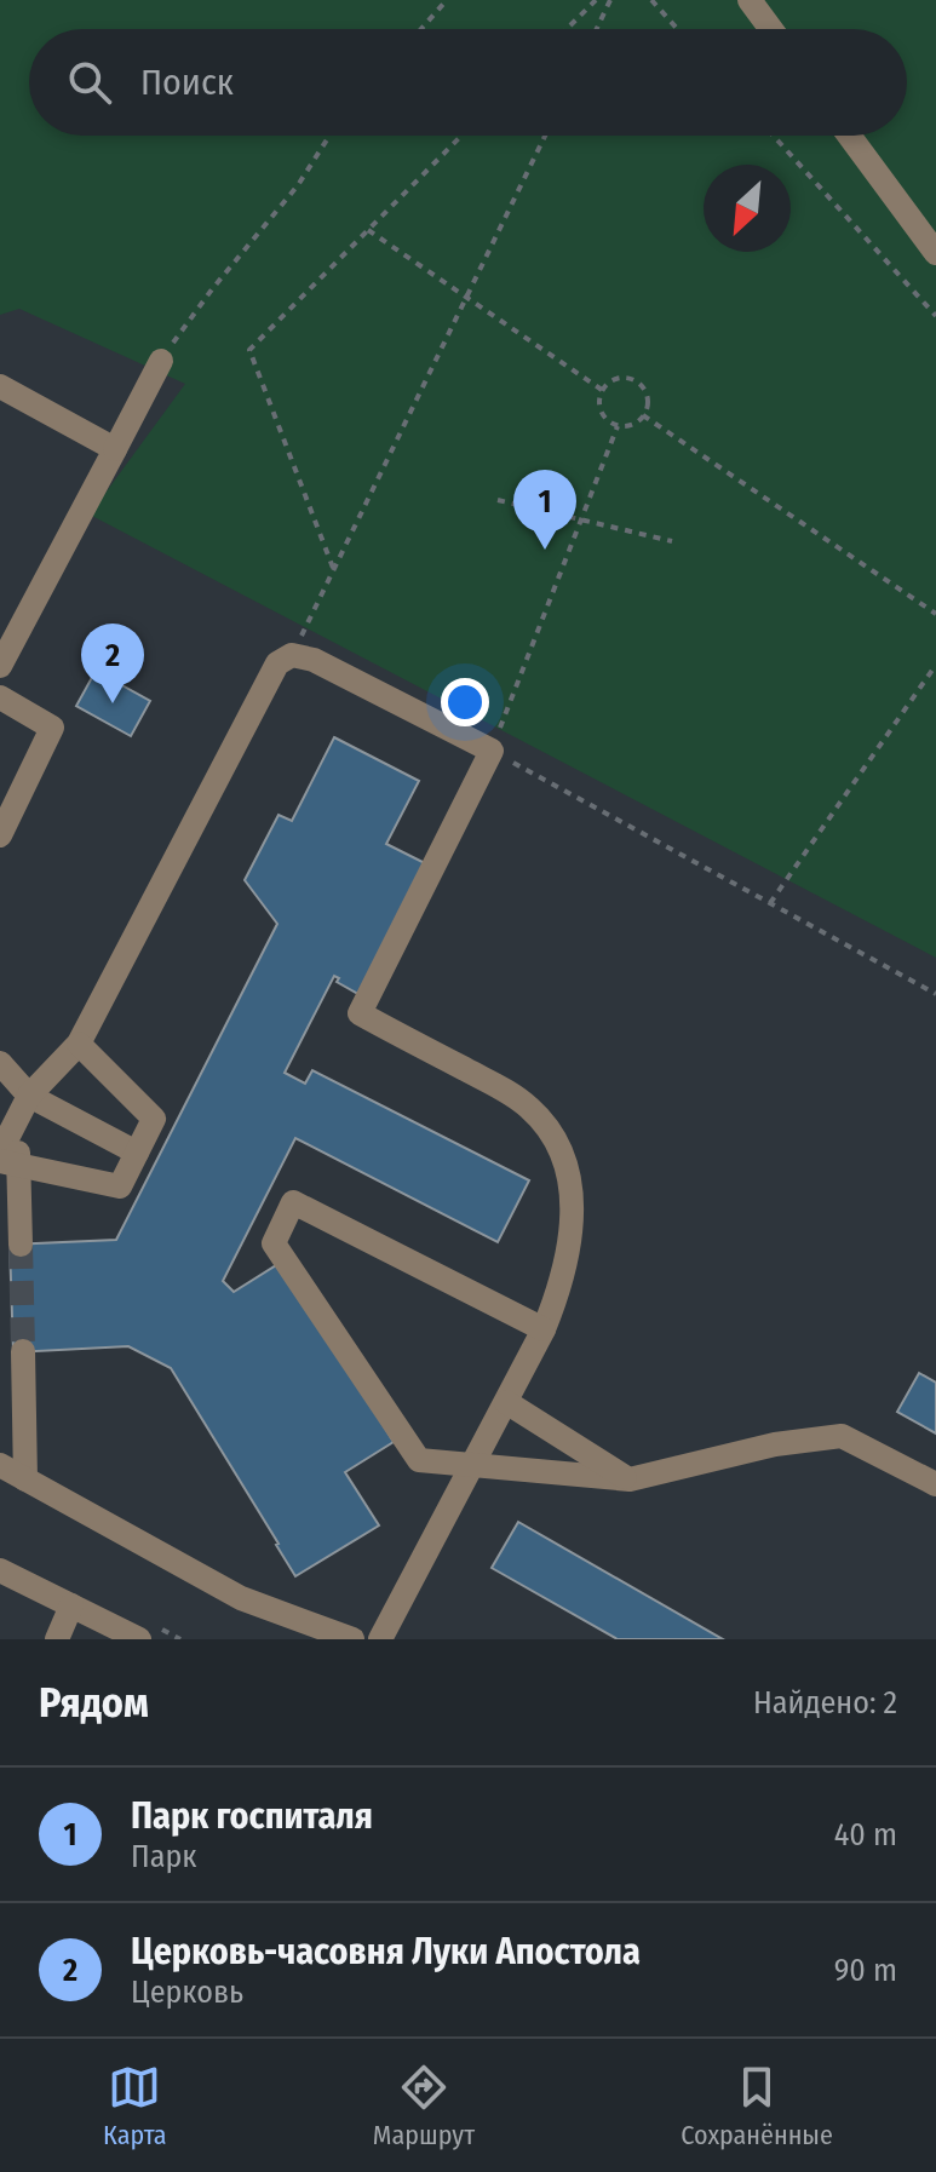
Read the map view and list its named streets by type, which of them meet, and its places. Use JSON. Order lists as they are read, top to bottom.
{
  "north": "bottom left",
  "page": {
    "search": "Поиск",
    "pins": ["1", "2"],
    "heading": ["Рядом", "Найдено: 2"],
    "list": [
      {
        "mark": "1",
        "name": "Парк госпиталя",
        "note": "Парк",
        "value": "40 m"
      },
      {
        "mark": "2",
        "name": "Церковь-часовня Луки Апостола",
        "note": "Церковь",
        "value": "90 m"
      }
    ],
    "nav": ["Карта", "Маршрут", "Сохранённые"]
  }
}
